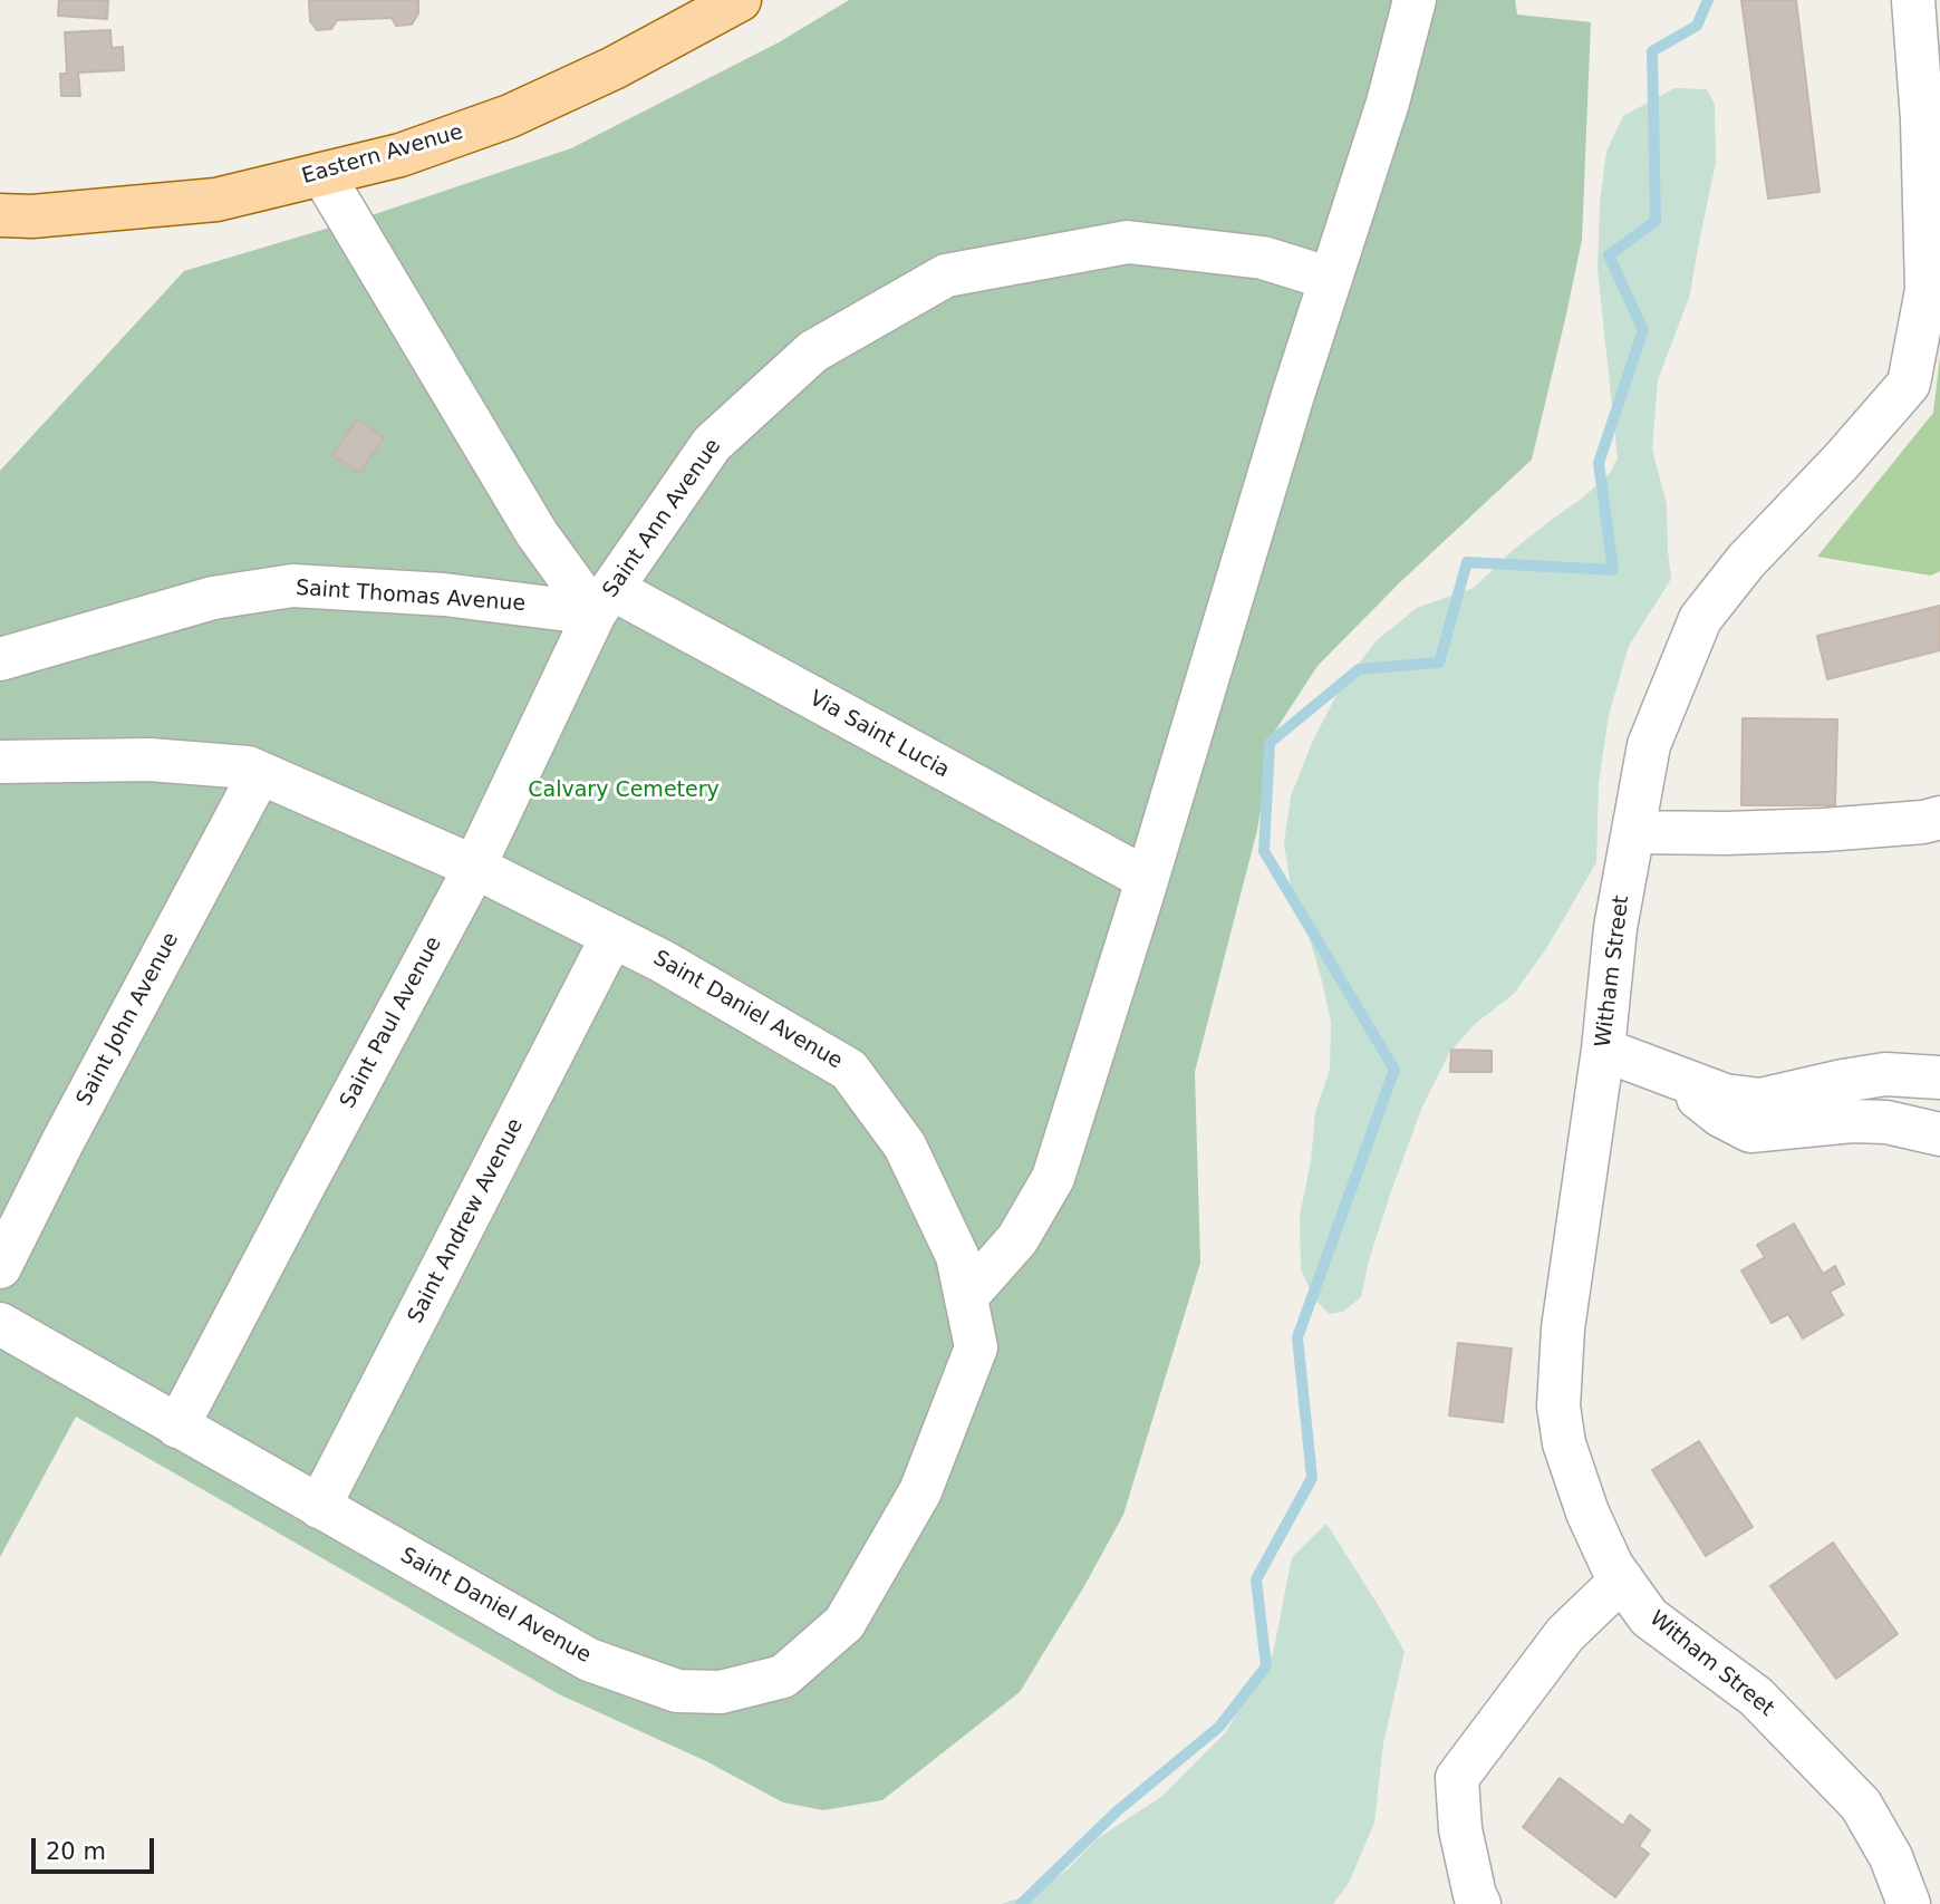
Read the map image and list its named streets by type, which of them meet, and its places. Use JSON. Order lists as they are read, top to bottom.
{
  "streets": {
    "main road": ["Eastern Avenue"],
    "street": [
      "Saint Ann Avenue",
      "Saint Thomas Avenue",
      "Via Saint Lucia",
      "Witham Street",
      "Saint Daniel Avenue",
      "Saint John Avenue",
      "Saint Paul Avenue",
      "Saint Andrew Avenue"
    ]
  },
  "crossings": [
    ["Saint Ann Avenue", "Saint Thomas Avenue"],
    ["Saint Ann Avenue", "Via Saint Lucia"],
    ["Saint Ann Avenue", "Saint Paul Avenue"],
    ["Saint Thomas Avenue", "Via Saint Lucia"],
    ["Saint Thomas Avenue", "Saint Paul Avenue"],
    ["Via Saint Lucia", "Saint Paul Avenue"],
    ["Saint Daniel Avenue", "Saint John Avenue"],
    ["Saint Daniel Avenue", "Saint Paul Avenue"],
    ["Saint Daniel Avenue", "Saint Andrew Avenue"]
  ],
  "parks": ["Calvary Cemetery"],
  "scale_bar": "20 m"
}
